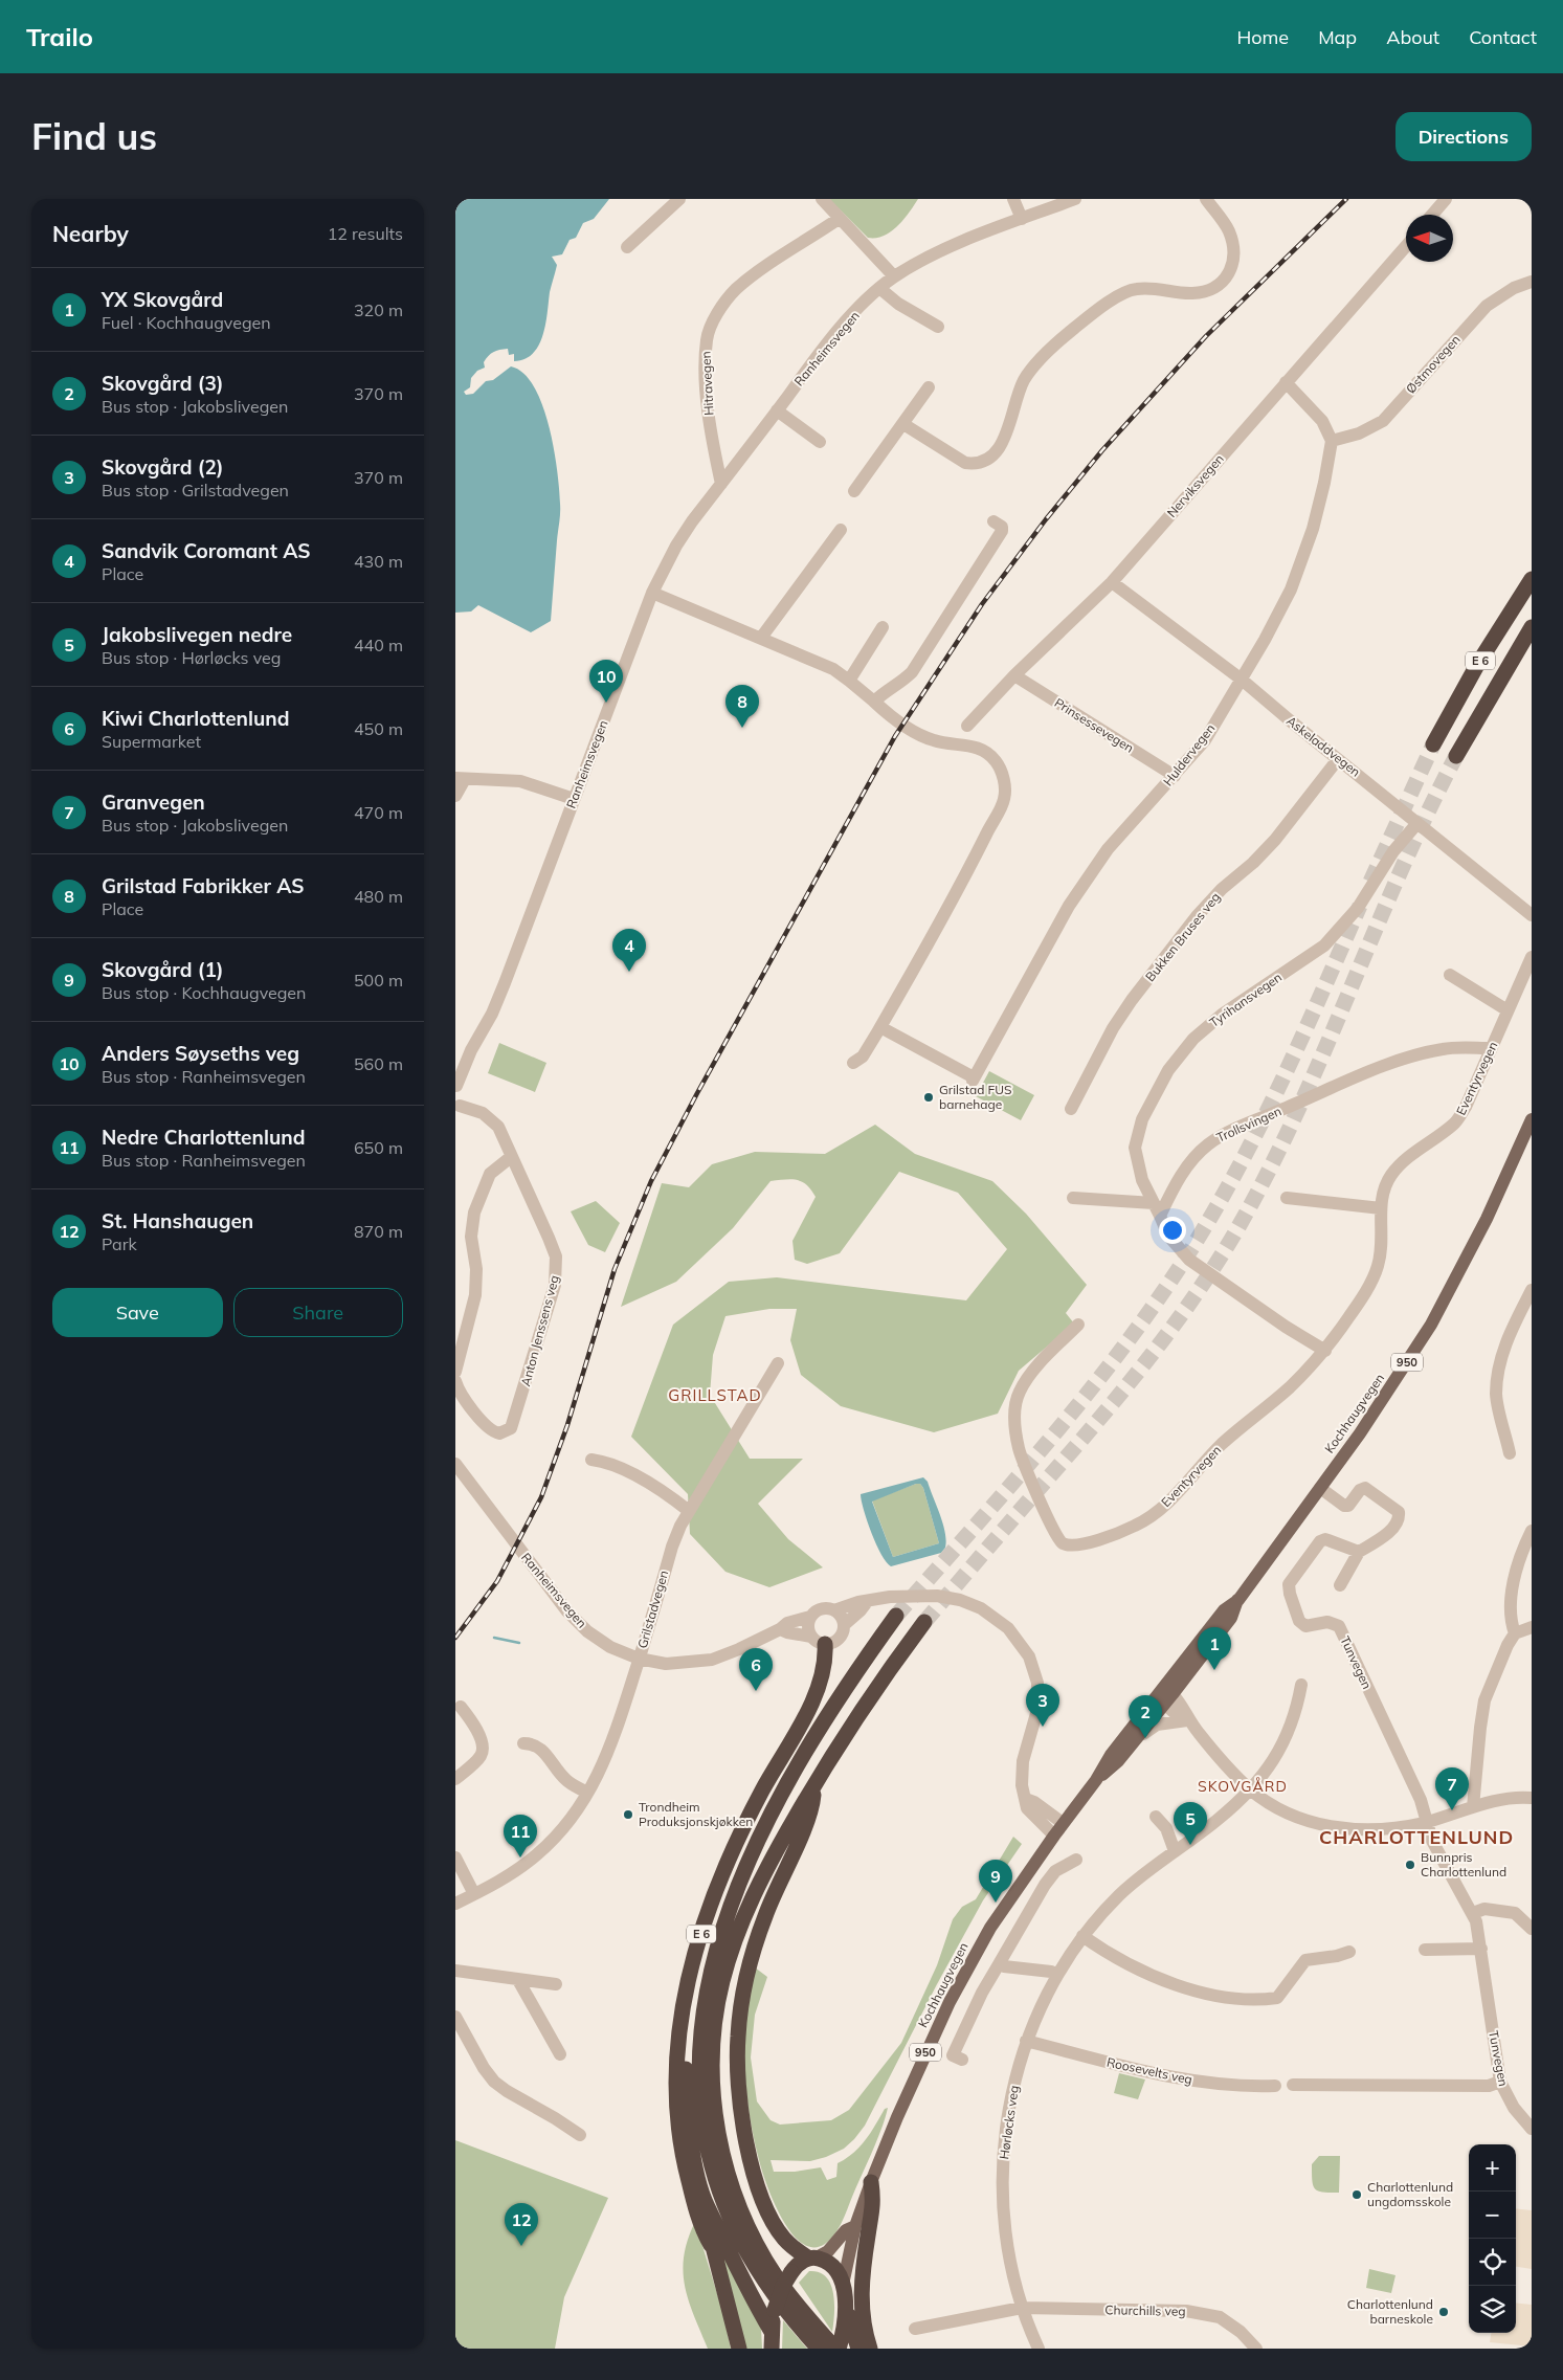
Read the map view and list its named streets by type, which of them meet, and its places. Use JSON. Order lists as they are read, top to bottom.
{
  "streets": {
    "highway": ["E 6"],
    "main road": ["950", "Kochhaugvegen"],
    "street": [
      "Ranheimsvegen",
      "Østmovegen",
      "Hitravegen",
      "Nerviksvegen",
      "Prinsessevegen",
      "Askeladdvegen",
      "Huldervegen",
      "Bukken Bruses veg",
      "Tyrihansvegen",
      "Eventyrvegen",
      "Trollsvingen",
      "Anton Jenssens veg",
      "Grilstadvegen",
      "Tunvegen",
      "Roosevelts veg",
      "Hørløcks veg",
      "Churchills veg"
    ]
  },
  "crossings": [
    ["Ranheimsvegen", "Hitravegen"],
    ["Ranheimsvegen", "Grilstadvegen"],
    ["Østmovegen", "Huldervegen"],
    ["Nerviksvegen", "Prinsessevegen"],
    ["Nerviksvegen", "Askeladdvegen"],
    ["E 6", "Kochhaugvegen"],
    ["E 6", "Grilstadvegen"],
    ["Prinsessevegen", "Huldervegen"],
    ["Askeladdvegen", "Huldervegen"],
    ["Askeladdvegen", "Bukken Bruses veg"],
    ["Askeladdvegen", "Tyrihansvegen"],
    ["Tyrihansvegen", "Trollsvingen"],
    ["Eventyrvegen", "Trollsvingen"],
    ["Roosevelts veg", "Hørløcks veg"],
    ["Hørløcks veg", "Churchills veg"]
  ],
  "districts": ["GRILLSTAD", "SKOVGÅRD", "CHARLOTTENLUND"],
  "places": [
    "Grilstad FUS barnehage",
    "Trondheim Produksjonskjøkken",
    "Bunnpris Charlottenlund",
    "Charlottenlund ungdomsskole",
    "Charlottenlund barneskole"
  ],
  "north": "left",
  "page": {
    "header": "Trailo",
    "nav": [
      "Home",
      "Map",
      "About",
      "Contact"
    ],
    "buttons": [
      "Directions",
      ["Save", "Share"]
    ],
    "title": "Find us",
    "heading": ["Nearby", "12 results"],
    "list": [
      {
        "mark": "1",
        "name": "YX Skovgård",
        "note": "Fuel · Kochhaugvegen",
        "value": "320 m"
      },
      {
        "mark": "2",
        "name": "Skovgård (3)",
        "note": "Bus stop · Jakobslivegen",
        "value": "370 m"
      },
      {
        "mark": "3",
        "name": "Skovgård (2)",
        "note": "Bus stop · Grilstadvegen",
        "value": "370 m"
      },
      {
        "mark": "4",
        "name": "Sandvik Coromant AS",
        "note": "Place",
        "value": "430 m"
      },
      {
        "mark": "5",
        "name": "Jakobslivegen nedre",
        "note": "Bus stop · Hørløcks veg",
        "value": "440 m"
      },
      {
        "mark": "6",
        "name": "Kiwi Charlottenlund",
        "note": "Supermarket",
        "value": "450 m"
      },
      {
        "mark": "7",
        "name": "Granvegen",
        "note": "Bus stop · Jakobslivegen",
        "value": "470 m"
      },
      {
        "mark": "8",
        "name": "Grilstad Fabrikker AS",
        "note": "Place",
        "value": "480 m"
      },
      {
        "mark": "9",
        "name": "Skovgård (1)",
        "note": "Bus stop · Kochhaugvegen",
        "value": "500 m"
      },
      {
        "mark": "10",
        "name": "Anders Søyseths veg",
        "note": "Bus stop · Ranheimsvegen",
        "value": "560 m"
      },
      {
        "mark": "11",
        "name": "Nedre Charlottenlund",
        "note": "Bus stop · Ranheimsvegen",
        "value": "650 m"
      },
      {
        "mark": "12",
        "name": "St. Hanshaugen",
        "note": "Park",
        "value": "870 m"
      }
    ],
    "pins": [
      "10",
      "8",
      "4",
      "1",
      "6",
      "3",
      "2",
      "7",
      "5",
      "11",
      "9",
      "12"
    ],
    "map_buttons": ["+", "−"]
  }
}
